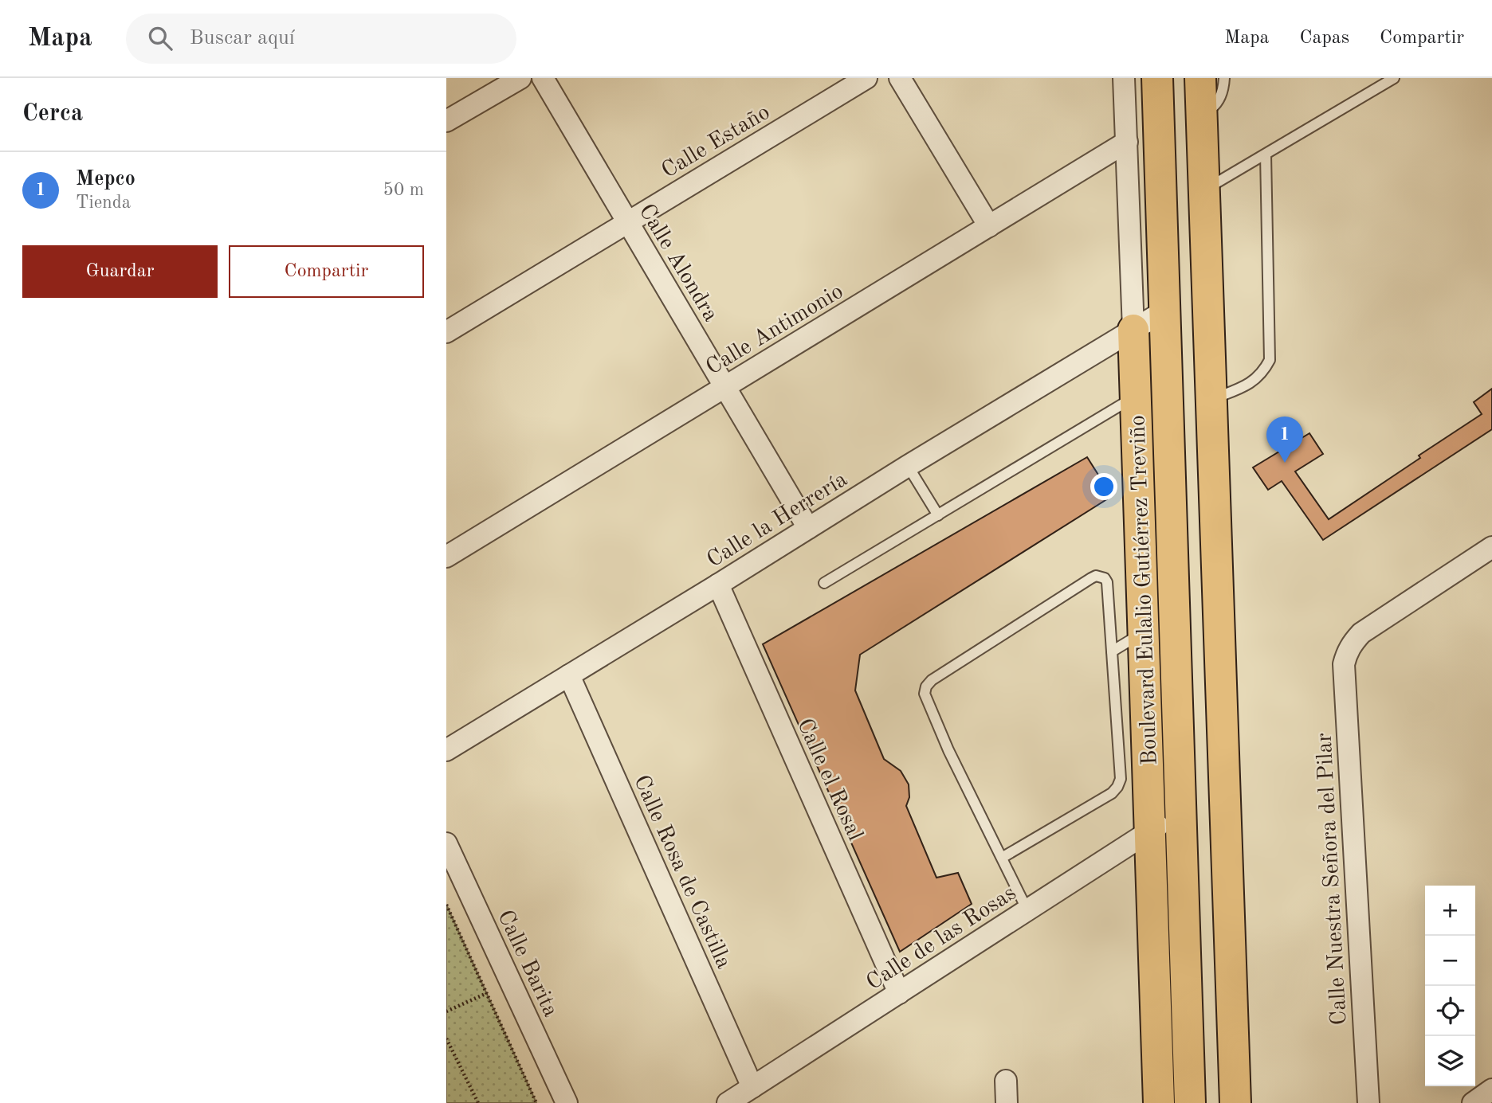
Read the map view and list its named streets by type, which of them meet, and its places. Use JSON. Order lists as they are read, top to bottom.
{
  "streets": {
    "main road": ["Boulevard Eulalio Gutiérrez Treviño"],
    "street": [
      "Calle Estaño",
      "Calle Alondra",
      "Calle Antimonio",
      "Calle la Herrería",
      "Calle el Rosal",
      "Calle Rosa de Castilla",
      "Calle Nuestra Señora del Pilar",
      "Calle de las Rosas",
      "Calle Barita"
    ]
  },
  "crossings": [
    ["Calle Estaño", "Calle Alondra"],
    ["Calle Alondra", "Calle Antimonio"],
    ["Calle Alondra", "Calle la Herrería"],
    ["Calle Antimonio", "Boulevard Eulalio Gutiérrez Treviño"],
    ["Calle la Herrería", "Boulevard Eulalio Gutiérrez Treviño"],
    ["Calle la Herrería", "Calle el Rosal"],
    ["Calle la Herrería", "Calle Rosa de Castilla"],
    ["Boulevard Eulalio Gutiérrez Treviño", "Calle de las Rosas"],
    ["Calle el Rosal", "Calle de las Rosas"],
    ["Calle Rosa de Castilla", "Calle de las Rosas"]
  ],
  "page": {
    "header": "Mapa",
    "search": "Buscar aquí",
    "nav": ["Mapa", "Capas", "Compartir"],
    "heading": "Cerca",
    "list": [
      {
        "mark": "1",
        "name": "Mepco",
        "note": "Tienda",
        "value": "50 m"
      }
    ],
    "buttons": ["Guardar", "Compartir"],
    "pins": "1",
    "map_buttons": ["+", "−"]
  }
}
